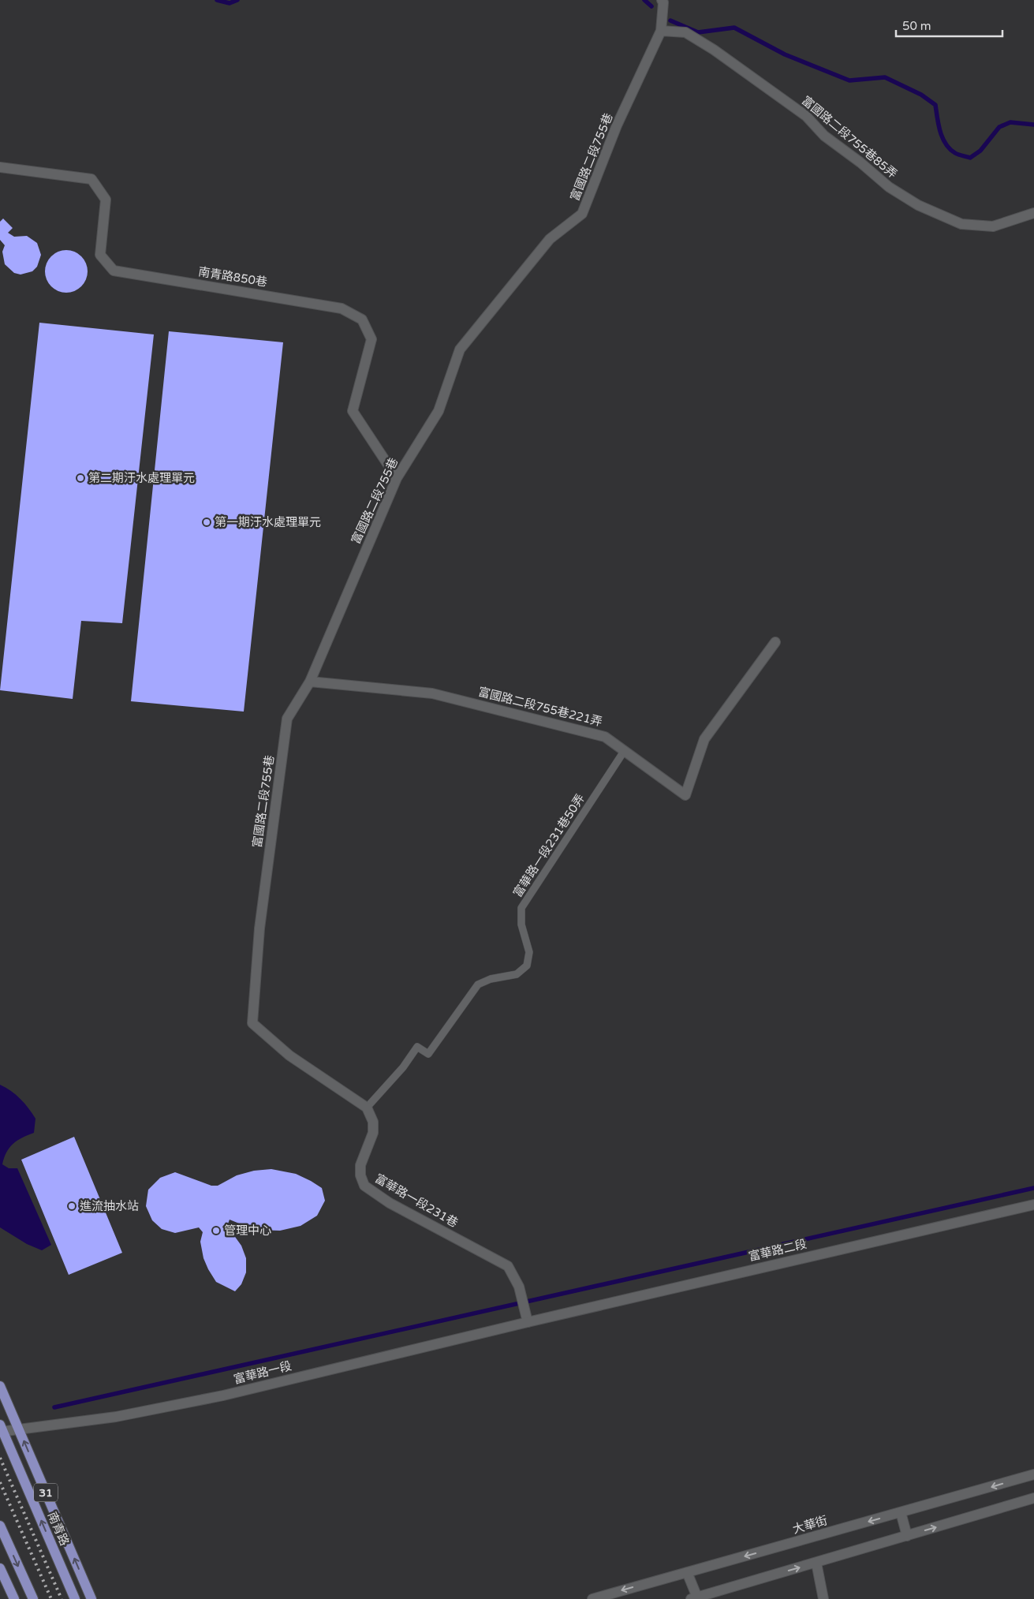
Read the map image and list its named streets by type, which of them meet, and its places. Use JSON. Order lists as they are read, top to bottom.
{
  "streets": {
    "main road": ["31", "南青路"],
    "street": [
      "富國路二段755巷85弄",
      "富國路二段755巷",
      "南青路850巷",
      "富國路二段755巷221弄",
      "富華路一段231巷",
      "富華路二段",
      "富華路一段",
      "大華街"
    ],
    "lane": ["富華路一段231巷50弄"]
  },
  "crossings": [
    ["富國路二段755巷85弄", "富國路二段755巷"],
    ["富國路二段755巷", "南青路850巷"],
    ["富國路二段755巷", "富國路二段755巷221弄"],
    ["富國路二段755巷", "富華路一段231巷50弄"],
    ["富國路二段755巷", "富華路一段231巷"],
    ["富國路二段755巷221弄", "富華路一段231巷50弄"],
    ["富華路一段231巷50弄", "富華路一段231巷"],
    ["富華路一段231巷", "富華路二段"],
    ["富華路一段231巷", "富華路一段"],
    ["富華路二段", "富華路一段"],
    ["富華路一段", "31"],
    ["富華路一段", "南青路"]
  ],
  "places": [
    "第二期汙水處理單元",
    "第一期汙水處理單元",
    "進流抽水站",
    "管理中心"
  ],
  "scale_bar": "50 m"
}
